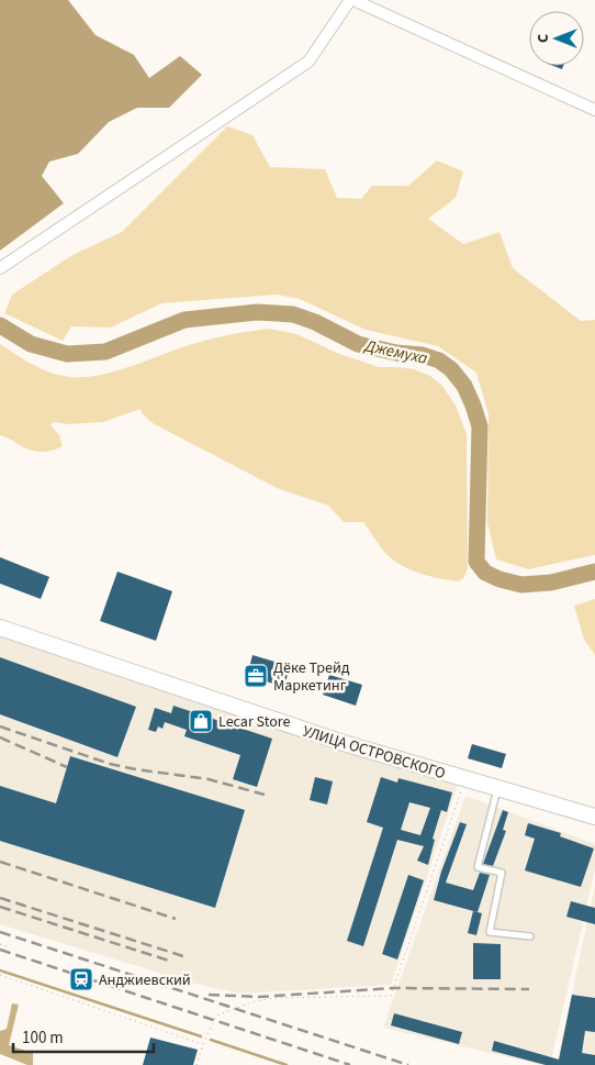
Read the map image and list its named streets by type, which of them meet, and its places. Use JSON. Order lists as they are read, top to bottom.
{
  "streets": {
    "street": ["УЛИЦА ОСТРОВСКОГО"]
  },
  "water": ["Джемуха"],
  "places": {
    "office": ["Дёке Трейд Маркетинг"],
    "shop": ["Lecar Store"],
    "station": ["Анджиевский"]
  },
  "scale_bar": "100 m",
  "north": "left"
}
